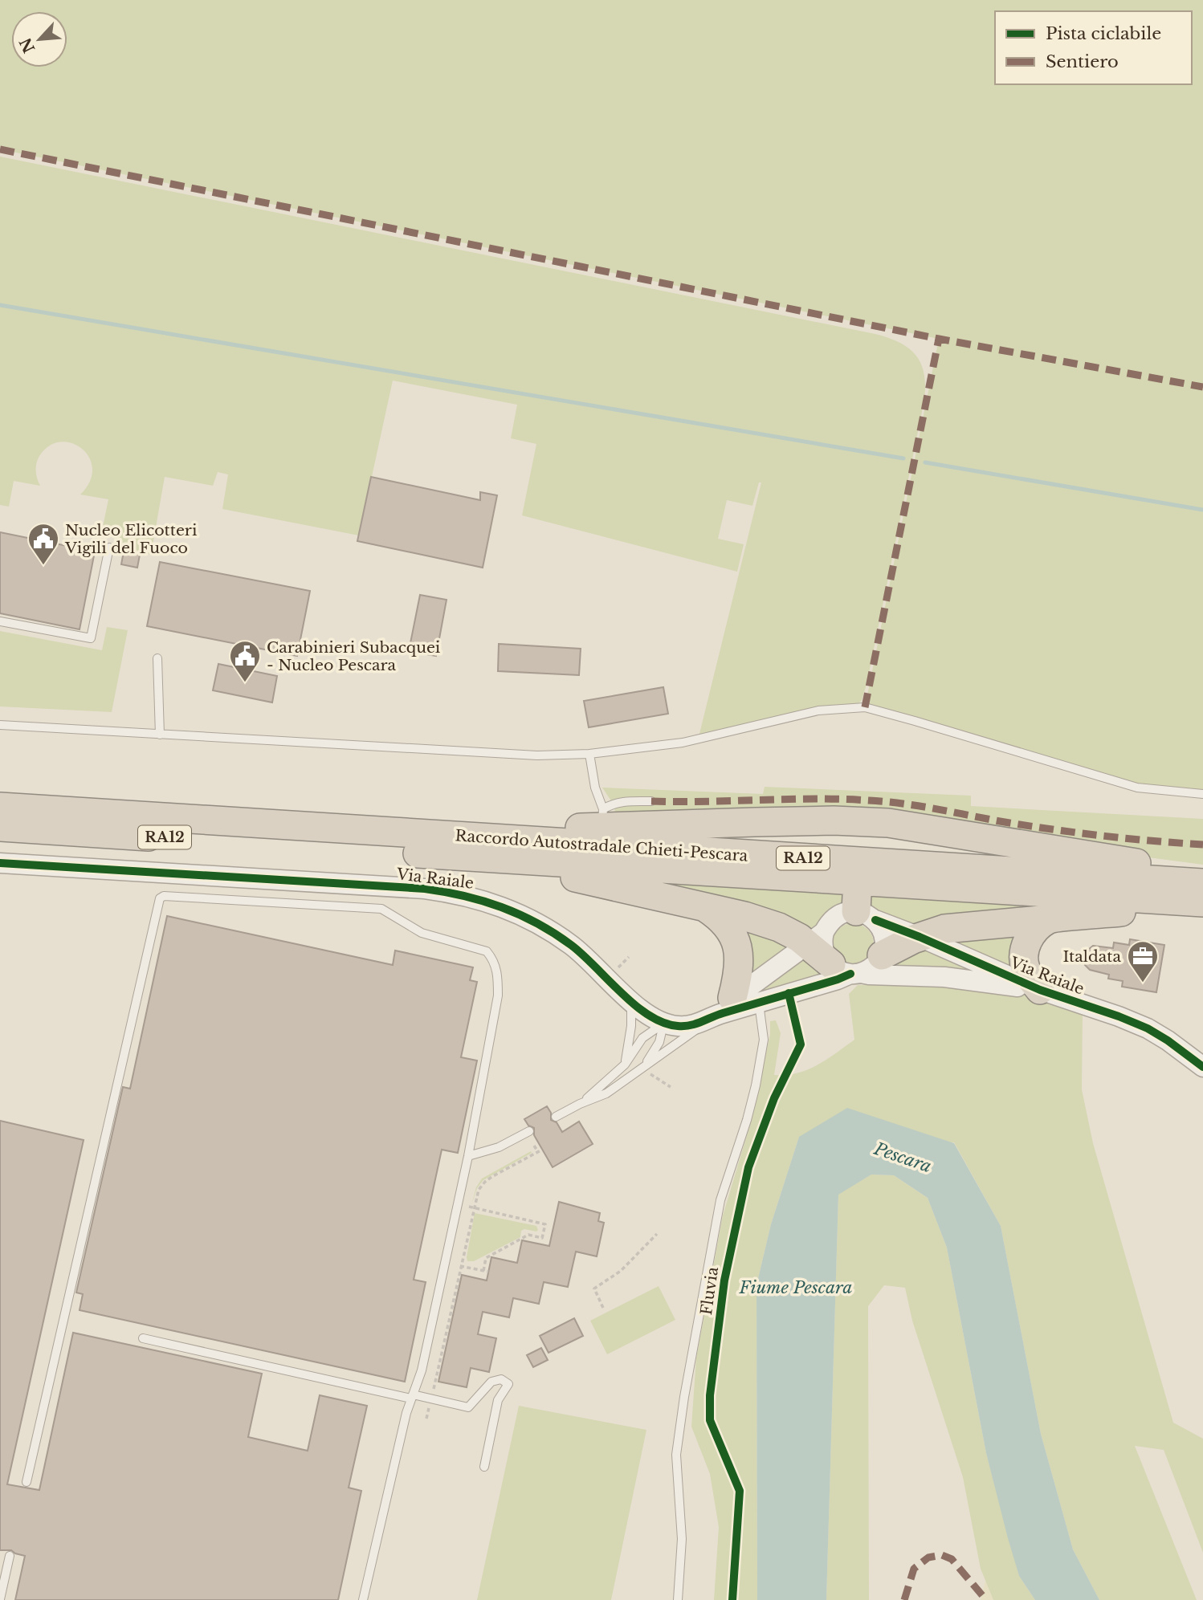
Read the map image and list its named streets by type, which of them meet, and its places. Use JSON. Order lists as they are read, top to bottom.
{
  "streets": {
    "highway": ["RA12", "Raccordo Autostradale Chieti-Pescara"],
    "street": ["Via Raiale"],
    "cycle path": ["Fluvia"]
  },
  "water": ["Pescara", "Fiume Pescara"],
  "places": {
    "public building": ["Nucleo Elicotteri Vigili del Fuoco", "Carabinieri Subacquei - Nucleo Pescara"],
    "office": ["Italdata"]
  },
  "legend": ["Pista ciclabile", "Sentiero"],
  "north": "bottom left"
}
